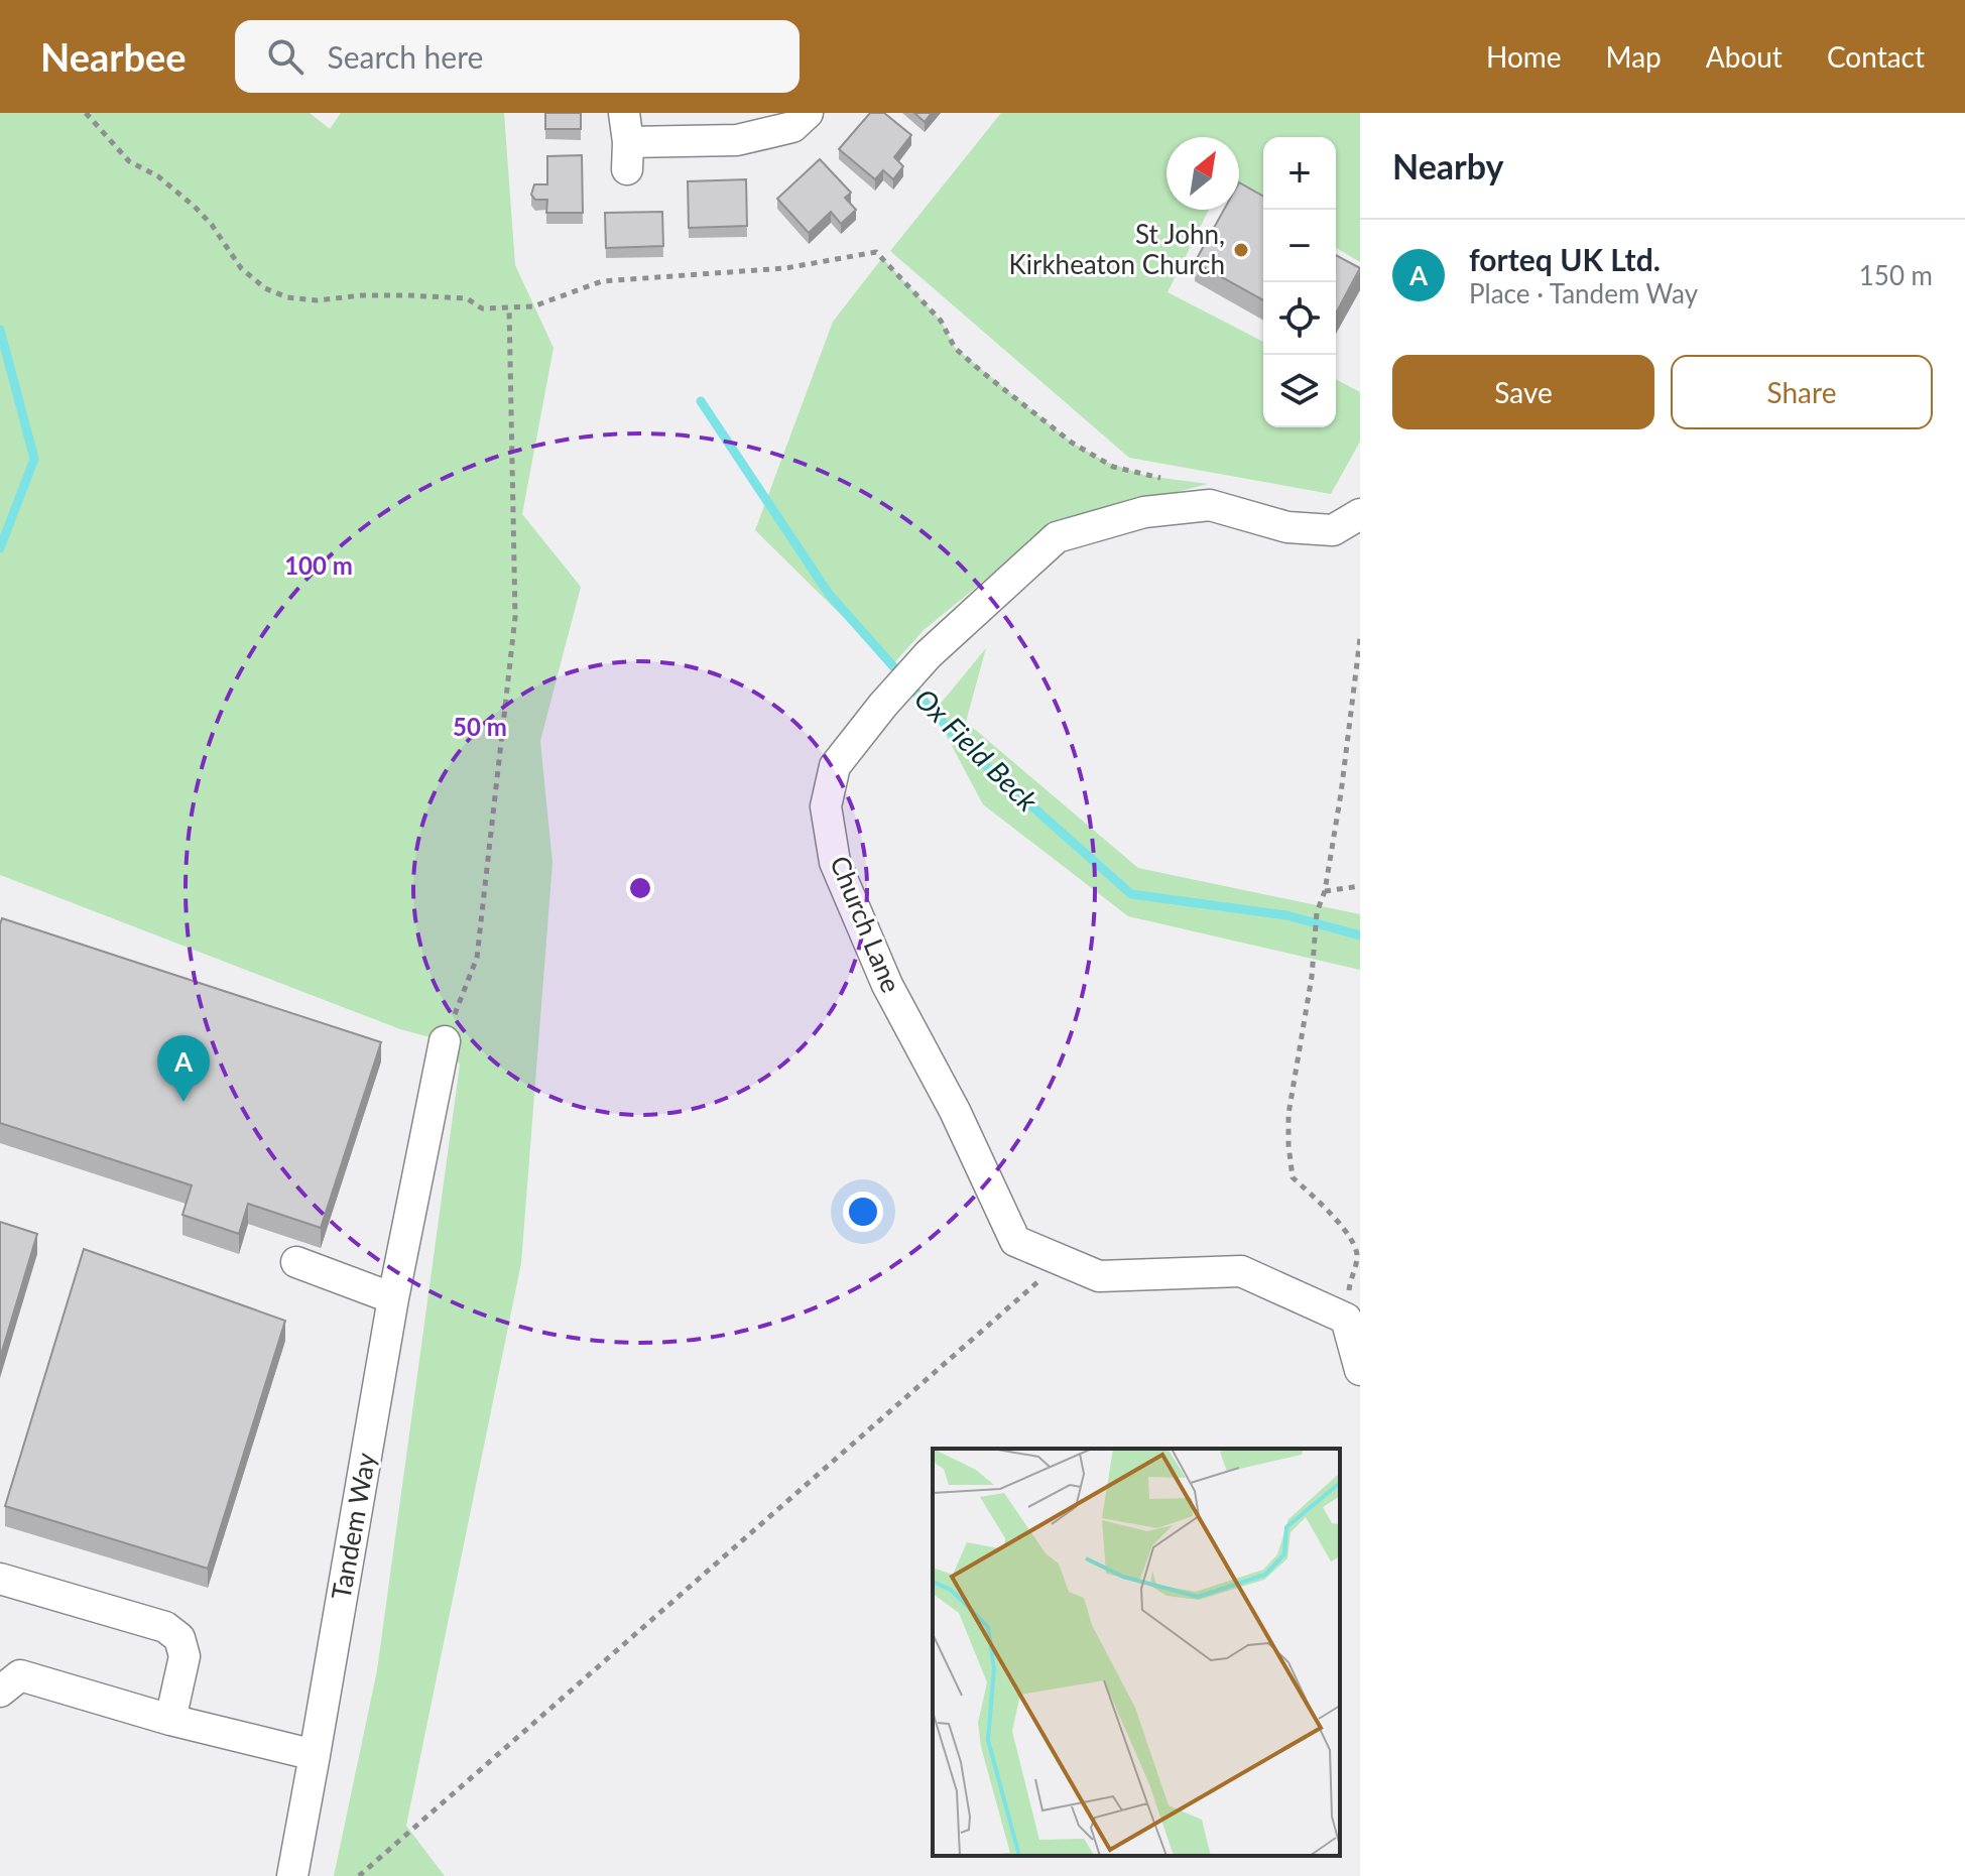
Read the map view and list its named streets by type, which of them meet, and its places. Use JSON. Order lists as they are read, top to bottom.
{
  "streets": {
    "street": ["Church Lane", "Tandem Way"]
  },
  "water": ["Ox Field Beck"],
  "places": ["St John, Kirkheaton Church"],
  "north": "top right",
  "page": {
    "header": "Nearbee",
    "search": "Search here",
    "nav": [
      "Home",
      "Map",
      "About",
      "Contact"
    ],
    "heading": "Nearby",
    "map_buttons": ["+", "−"],
    "list": [
      {
        "mark": "A",
        "name": "forteq UK Ltd.",
        "note": "Place · Tandem Way",
        "value": "150 m"
      }
    ],
    "buttons": ["Save", "Share"],
    "pins": "A"
  },
  "rings": ["100 m", "50 m"]
}
